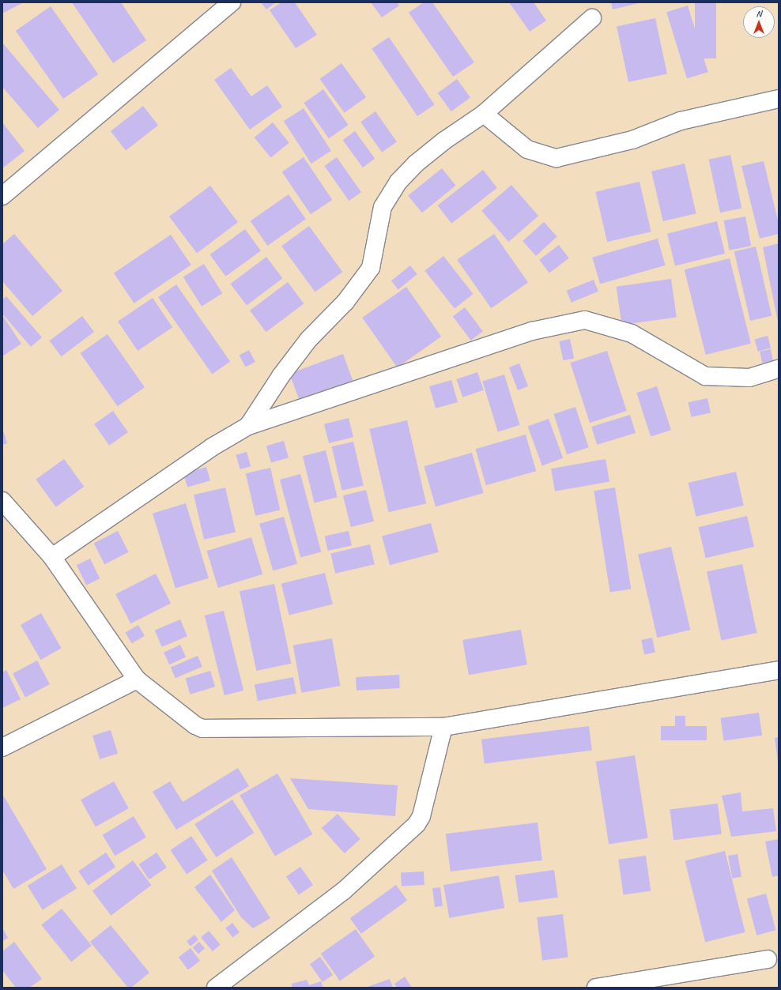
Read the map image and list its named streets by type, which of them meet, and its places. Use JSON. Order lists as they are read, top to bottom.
{
  "north": "top"
}
